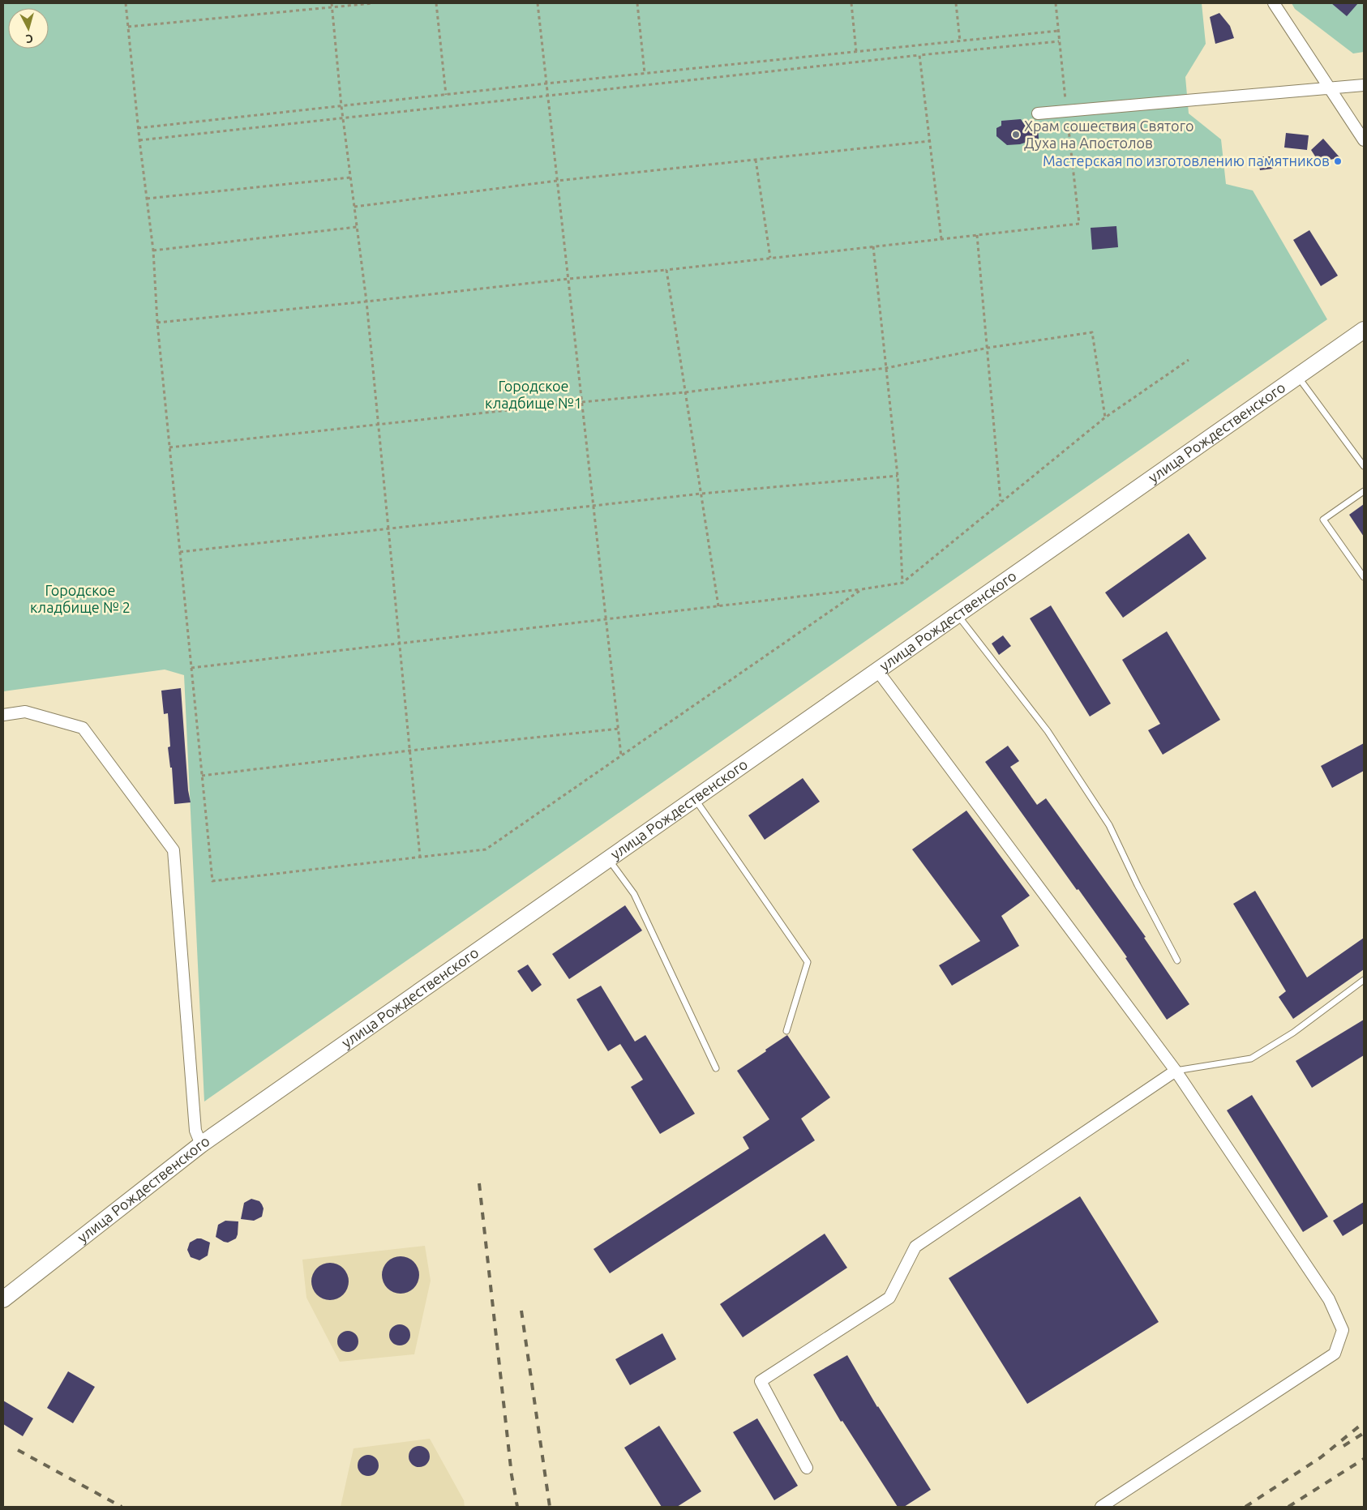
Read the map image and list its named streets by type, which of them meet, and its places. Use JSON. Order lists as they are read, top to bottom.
{
  "streets": {
    "main road": ["улица Рождественского"]
  },
  "parks": ["Городское кладбище №1", "Городское кладбище № 2"],
  "places": ["Храм сошествия Святого Духа на Апостолов", "Мастерская по изготовлению памятников"],
  "north": "bottom"
}
